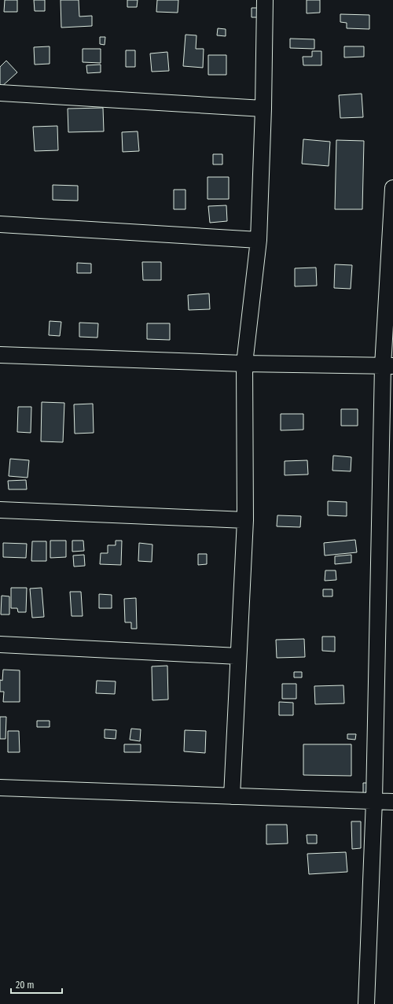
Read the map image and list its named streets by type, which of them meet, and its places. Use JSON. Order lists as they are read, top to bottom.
{
  "scale_bar": "20 m"
}
